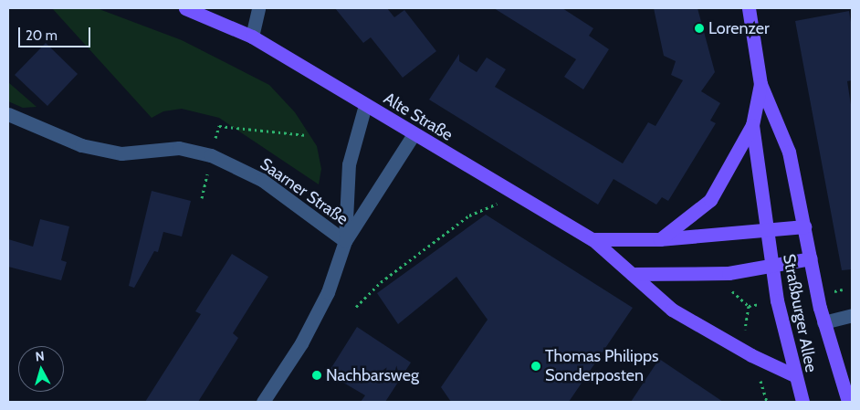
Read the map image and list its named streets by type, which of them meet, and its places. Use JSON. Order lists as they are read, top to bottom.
{
  "streets": {
    "main road": ["Alte Straße", "Straßburger Allee"],
    "street": ["Saarner Straße"]
  },
  "crossings": [
    ["Alte Straße", "Straßburger Allee"]
  ],
  "places": ["Lorenzer", "Thomas Philipps Sonderposten", "Nachbarsweg"],
  "scale_bar": "20 m",
  "north": "top"
}
